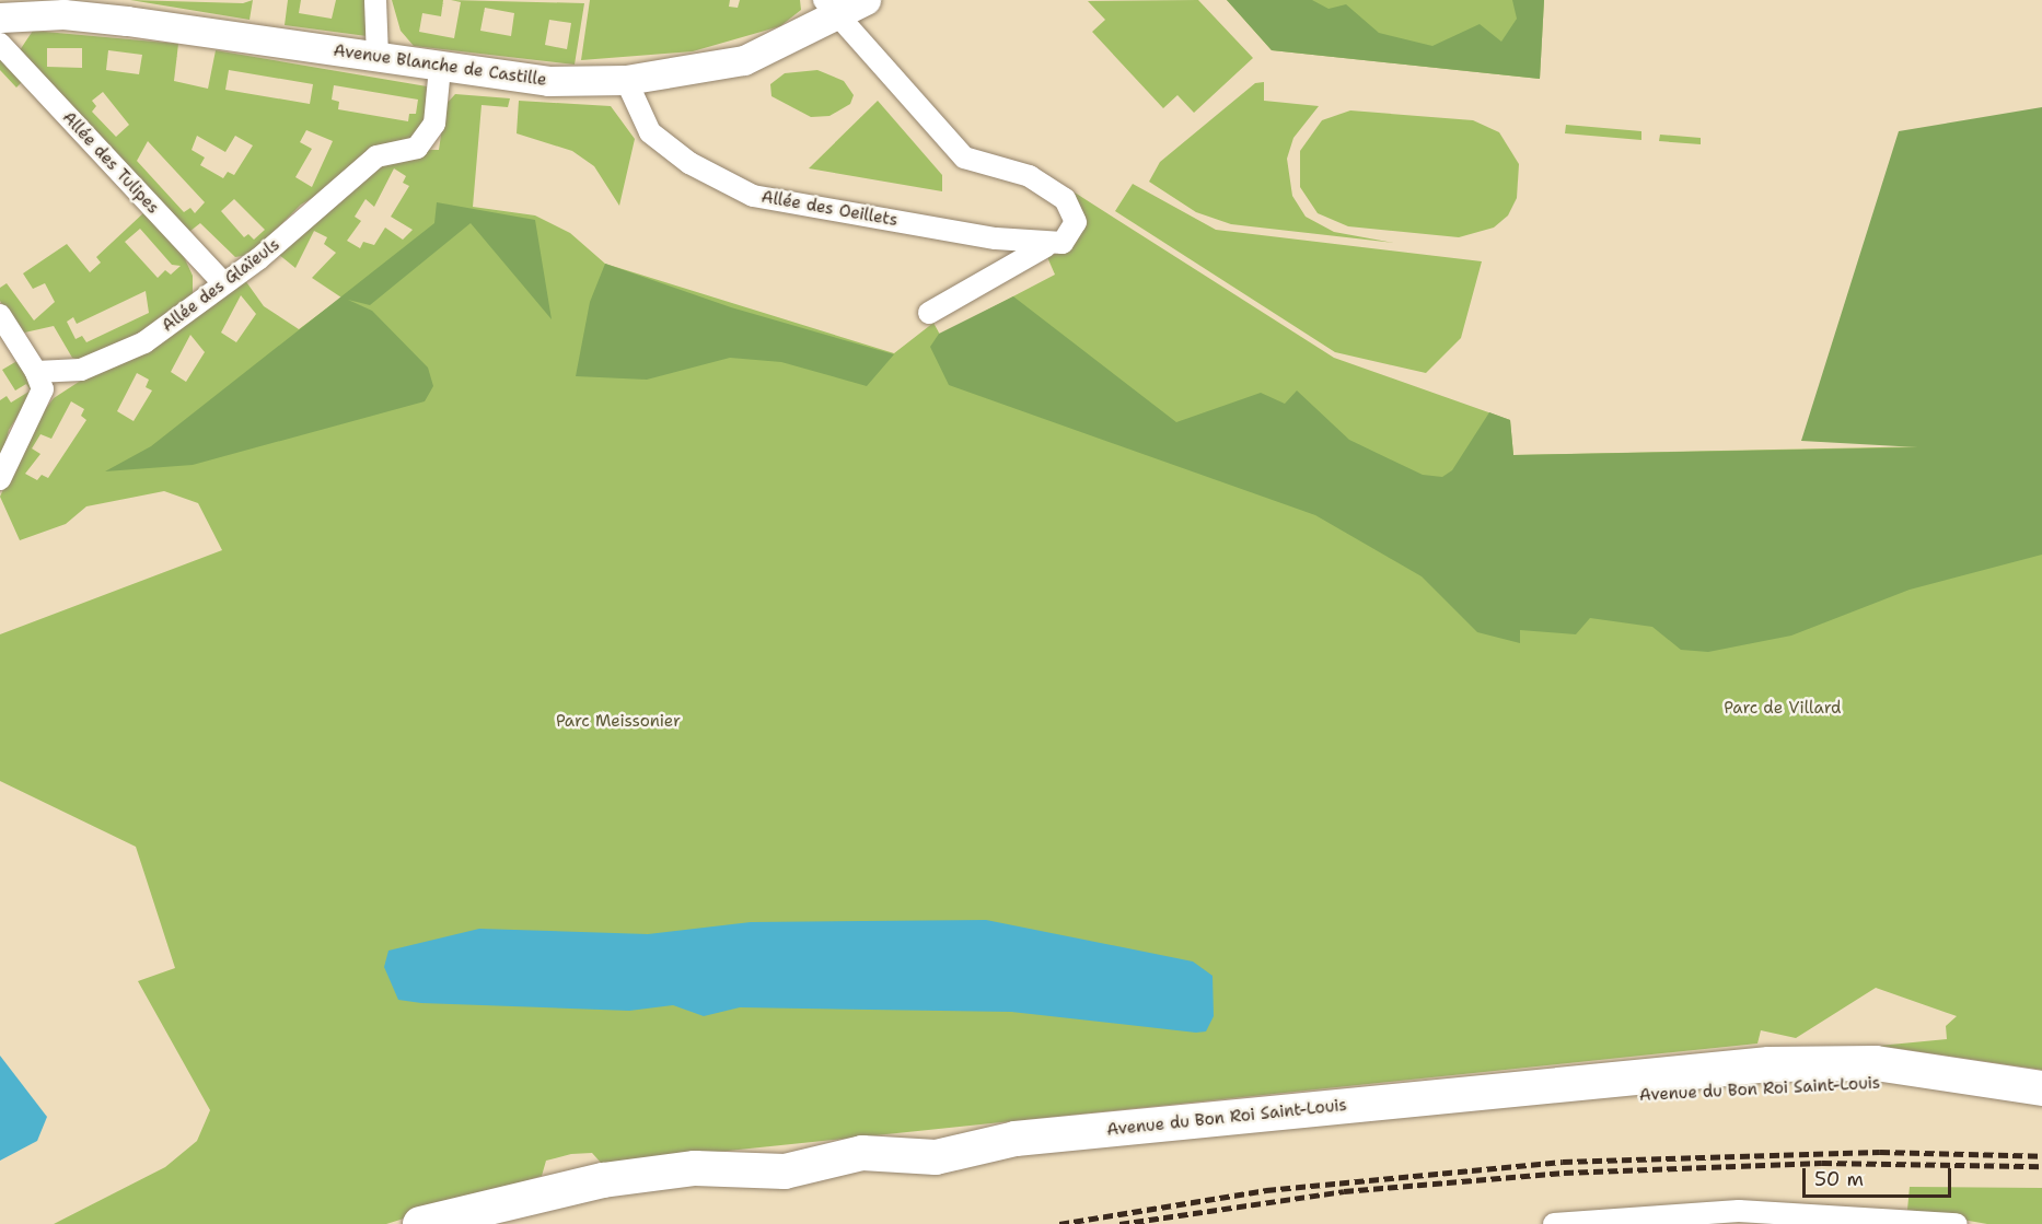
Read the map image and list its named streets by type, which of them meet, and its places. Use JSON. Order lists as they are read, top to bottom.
{
  "streets": {
    "main road": ["Avenue du Bon Roi Saint-Louis"],
    "street": [
      "Avenue Blanche de Castille",
      "Allée des Tulipes",
      "Allée des Oeillets",
      "Allée des Glaïeuls"
    ]
  },
  "crossings": [
    ["Avenue Blanche de Castille", "Allée des Oeillets"],
    ["Avenue Blanche de Castille", "Allée des Glaïeuls"],
    ["Allée des Tulipes", "Allée des Glaïeuls"]
  ],
  "parks": ["Parc de Villard", "Parc Meissonier"],
  "scale_bar": "50 m"
}
